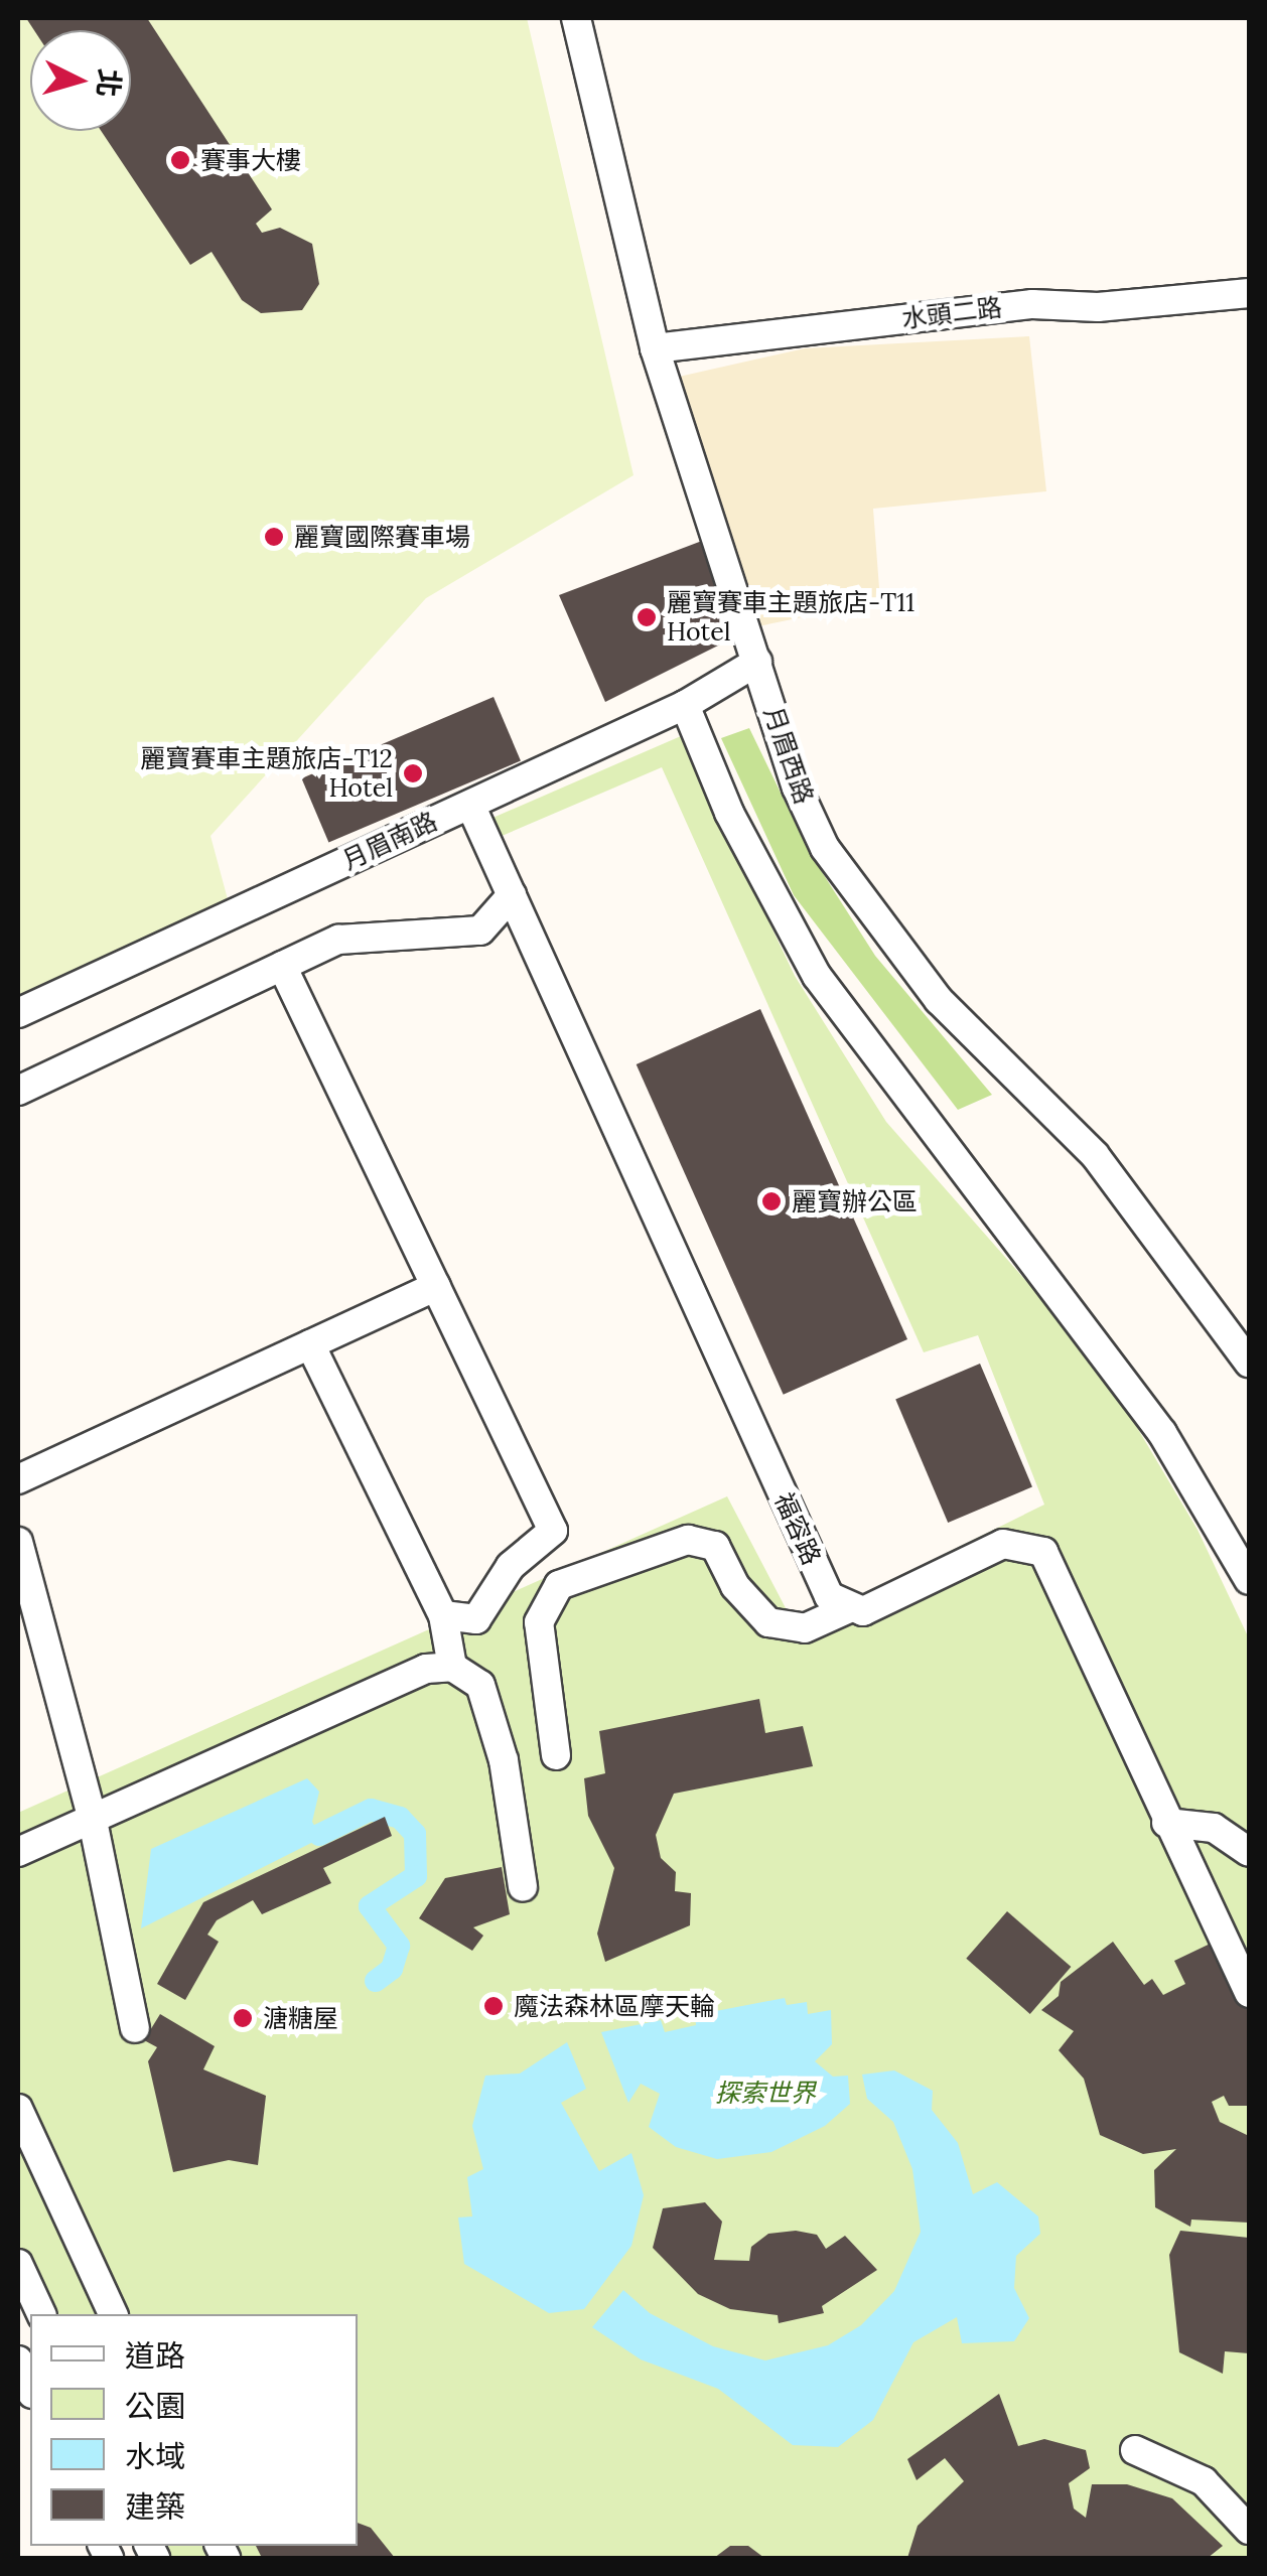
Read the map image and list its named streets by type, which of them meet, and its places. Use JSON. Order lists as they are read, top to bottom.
{
  "streets": {
    "street": [
      "水頭二路",
      "月眉西路",
      "月眉南路",
      "福容路"
    ]
  },
  "crossings": [
    ["水頭二路", "月眉西路"],
    ["月眉西路", "月眉南路"],
    ["月眉南路", "福容路"]
  ],
  "parks": ["探索世界"],
  "places": [
    "賽事大樓",
    "麗寶國際賽車場",
    "麗寶賽車主題旅店-T11 Hotel",
    "麗寶賽車主題旅店-T12 Hotel",
    "麗寶辦公區",
    "魔法森林區摩天輪",
    "溏糖屋"
  ],
  "legend": [
    "道路",
    "公園",
    "水域",
    "建築"
  ],
  "north": "right"
}
